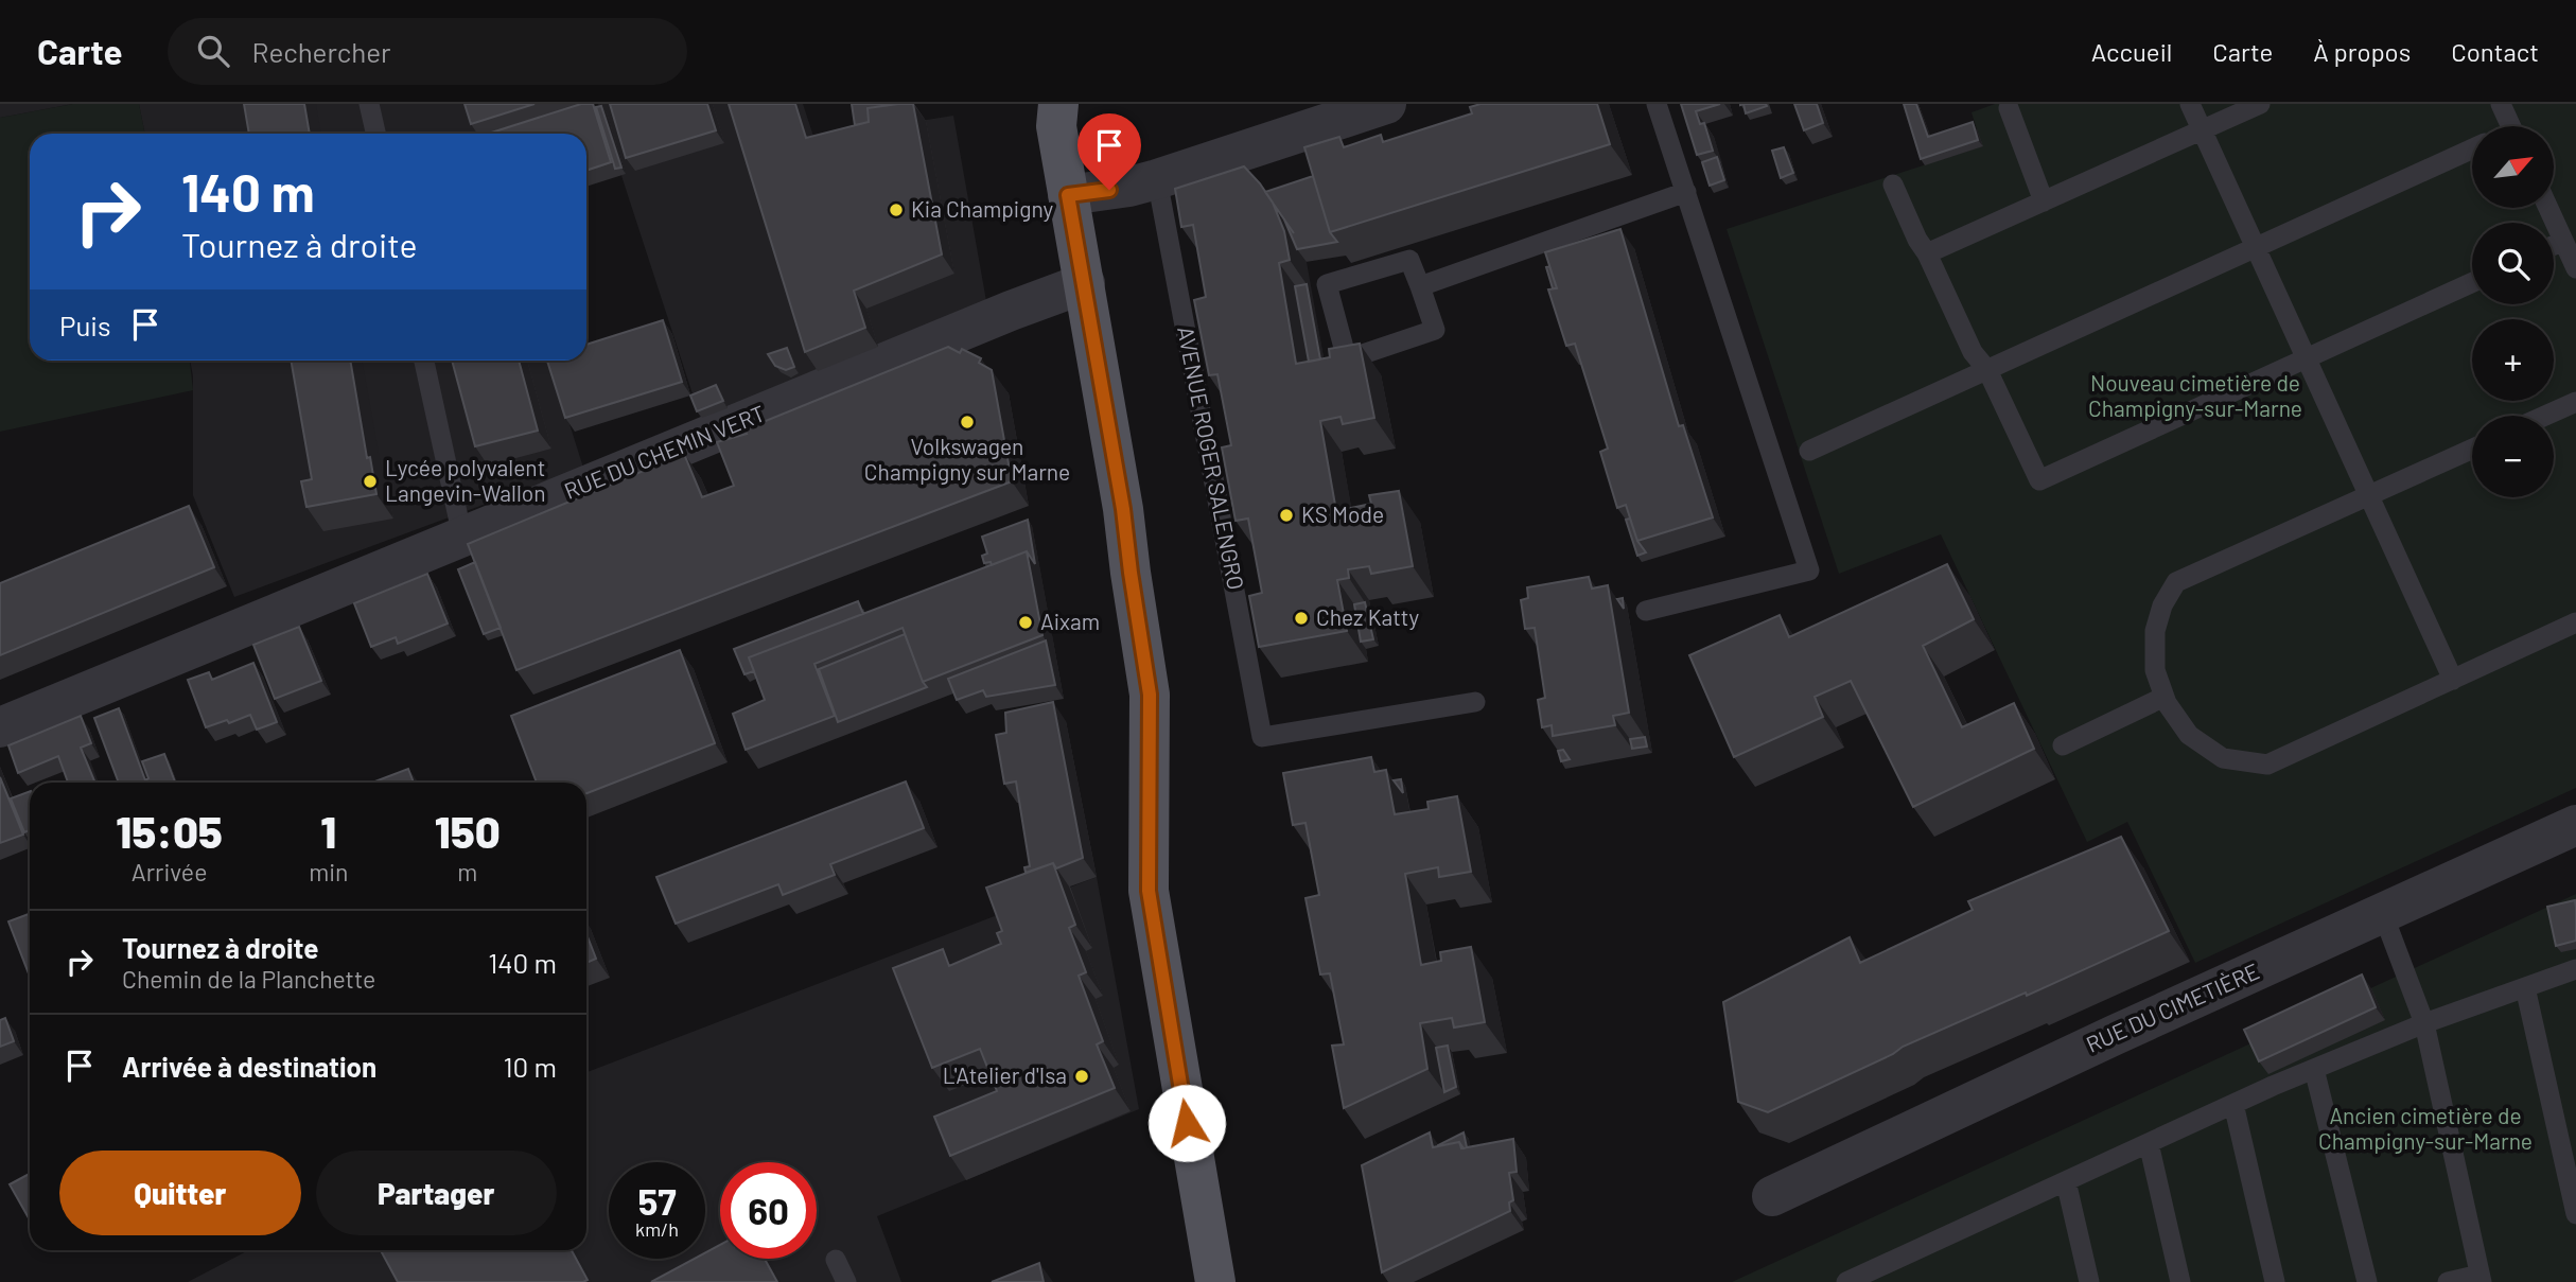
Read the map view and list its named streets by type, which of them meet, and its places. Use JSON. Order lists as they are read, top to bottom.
{
  "streets": {
    "street": ["RUE DU CHEMIN VERT", "RUE DU CIMETIÈRE"],
    "lane": ["AVENUE ROGER SALENGRO"]
  },
  "parks": ["Nouveau cimetière de Champigny-sur-Marne", "Ancien cimetière de Champigny-sur-Marne"],
  "places": [
    "Kia Champigny",
    "Volkswagen Champigny sur Marne",
    "Lycée polyvalent Langevin-Wallon",
    "KS Mode",
    "Chez Katty",
    "Aixam",
    "L'Atelier d'Isa"
  ],
  "north": "top right",
  "page": {
    "header": "Carte",
    "search": "Rechercher",
    "nav": [
      "Accueil",
      "Carte",
      "À propos",
      "Contact"
    ],
    "map_buttons": ["+", "−"],
    "turn": ["140 m", "Tournez à droite"],
    "then": "Puis",
    "eta": [
      "15:05",
      "Arrivée",
      "1",
      "min",
      "150",
      "m"
    ],
    "list": [
      {
        "name": "Tournez à droite",
        "note": "Chemin de la Planchette",
        "value": "140 m"
      },
      {
        "name": "Arrivée à destination",
        "value": "10 m"
      }
    ],
    "buttons": ["Quitter", "Partager"],
    "speed": "57 km/h",
    "limit": "60"
  }
}
